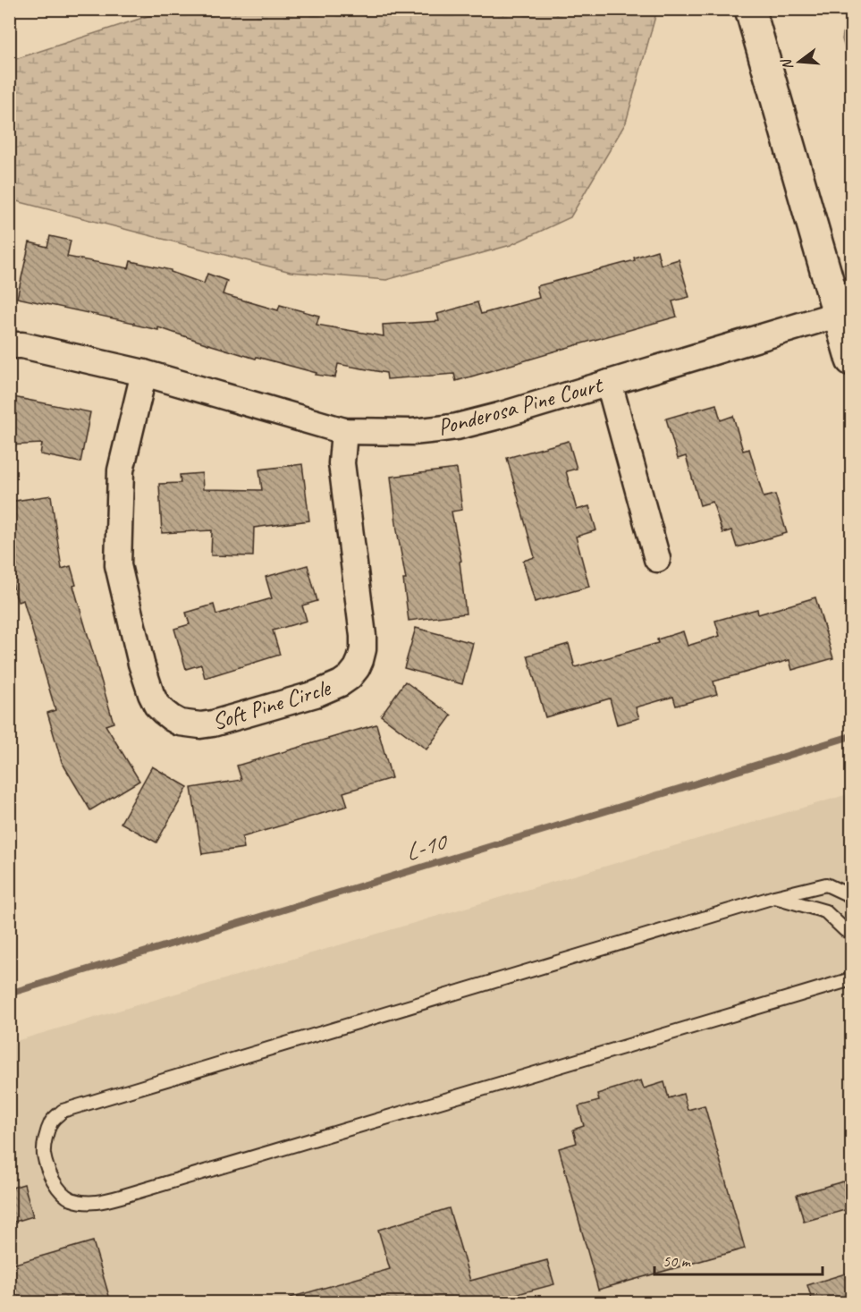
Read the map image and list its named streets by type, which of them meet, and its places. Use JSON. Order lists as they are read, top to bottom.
{
  "streets": {
    "street": ["Ponderosa Pine Court", "Soft Pine Circle"]
  },
  "crossings": [
    ["Ponderosa Pine Court", "Soft Pine Circle"]
  ],
  "water": ["L-10"],
  "scale_bar": "50 m",
  "north": "left"
}
